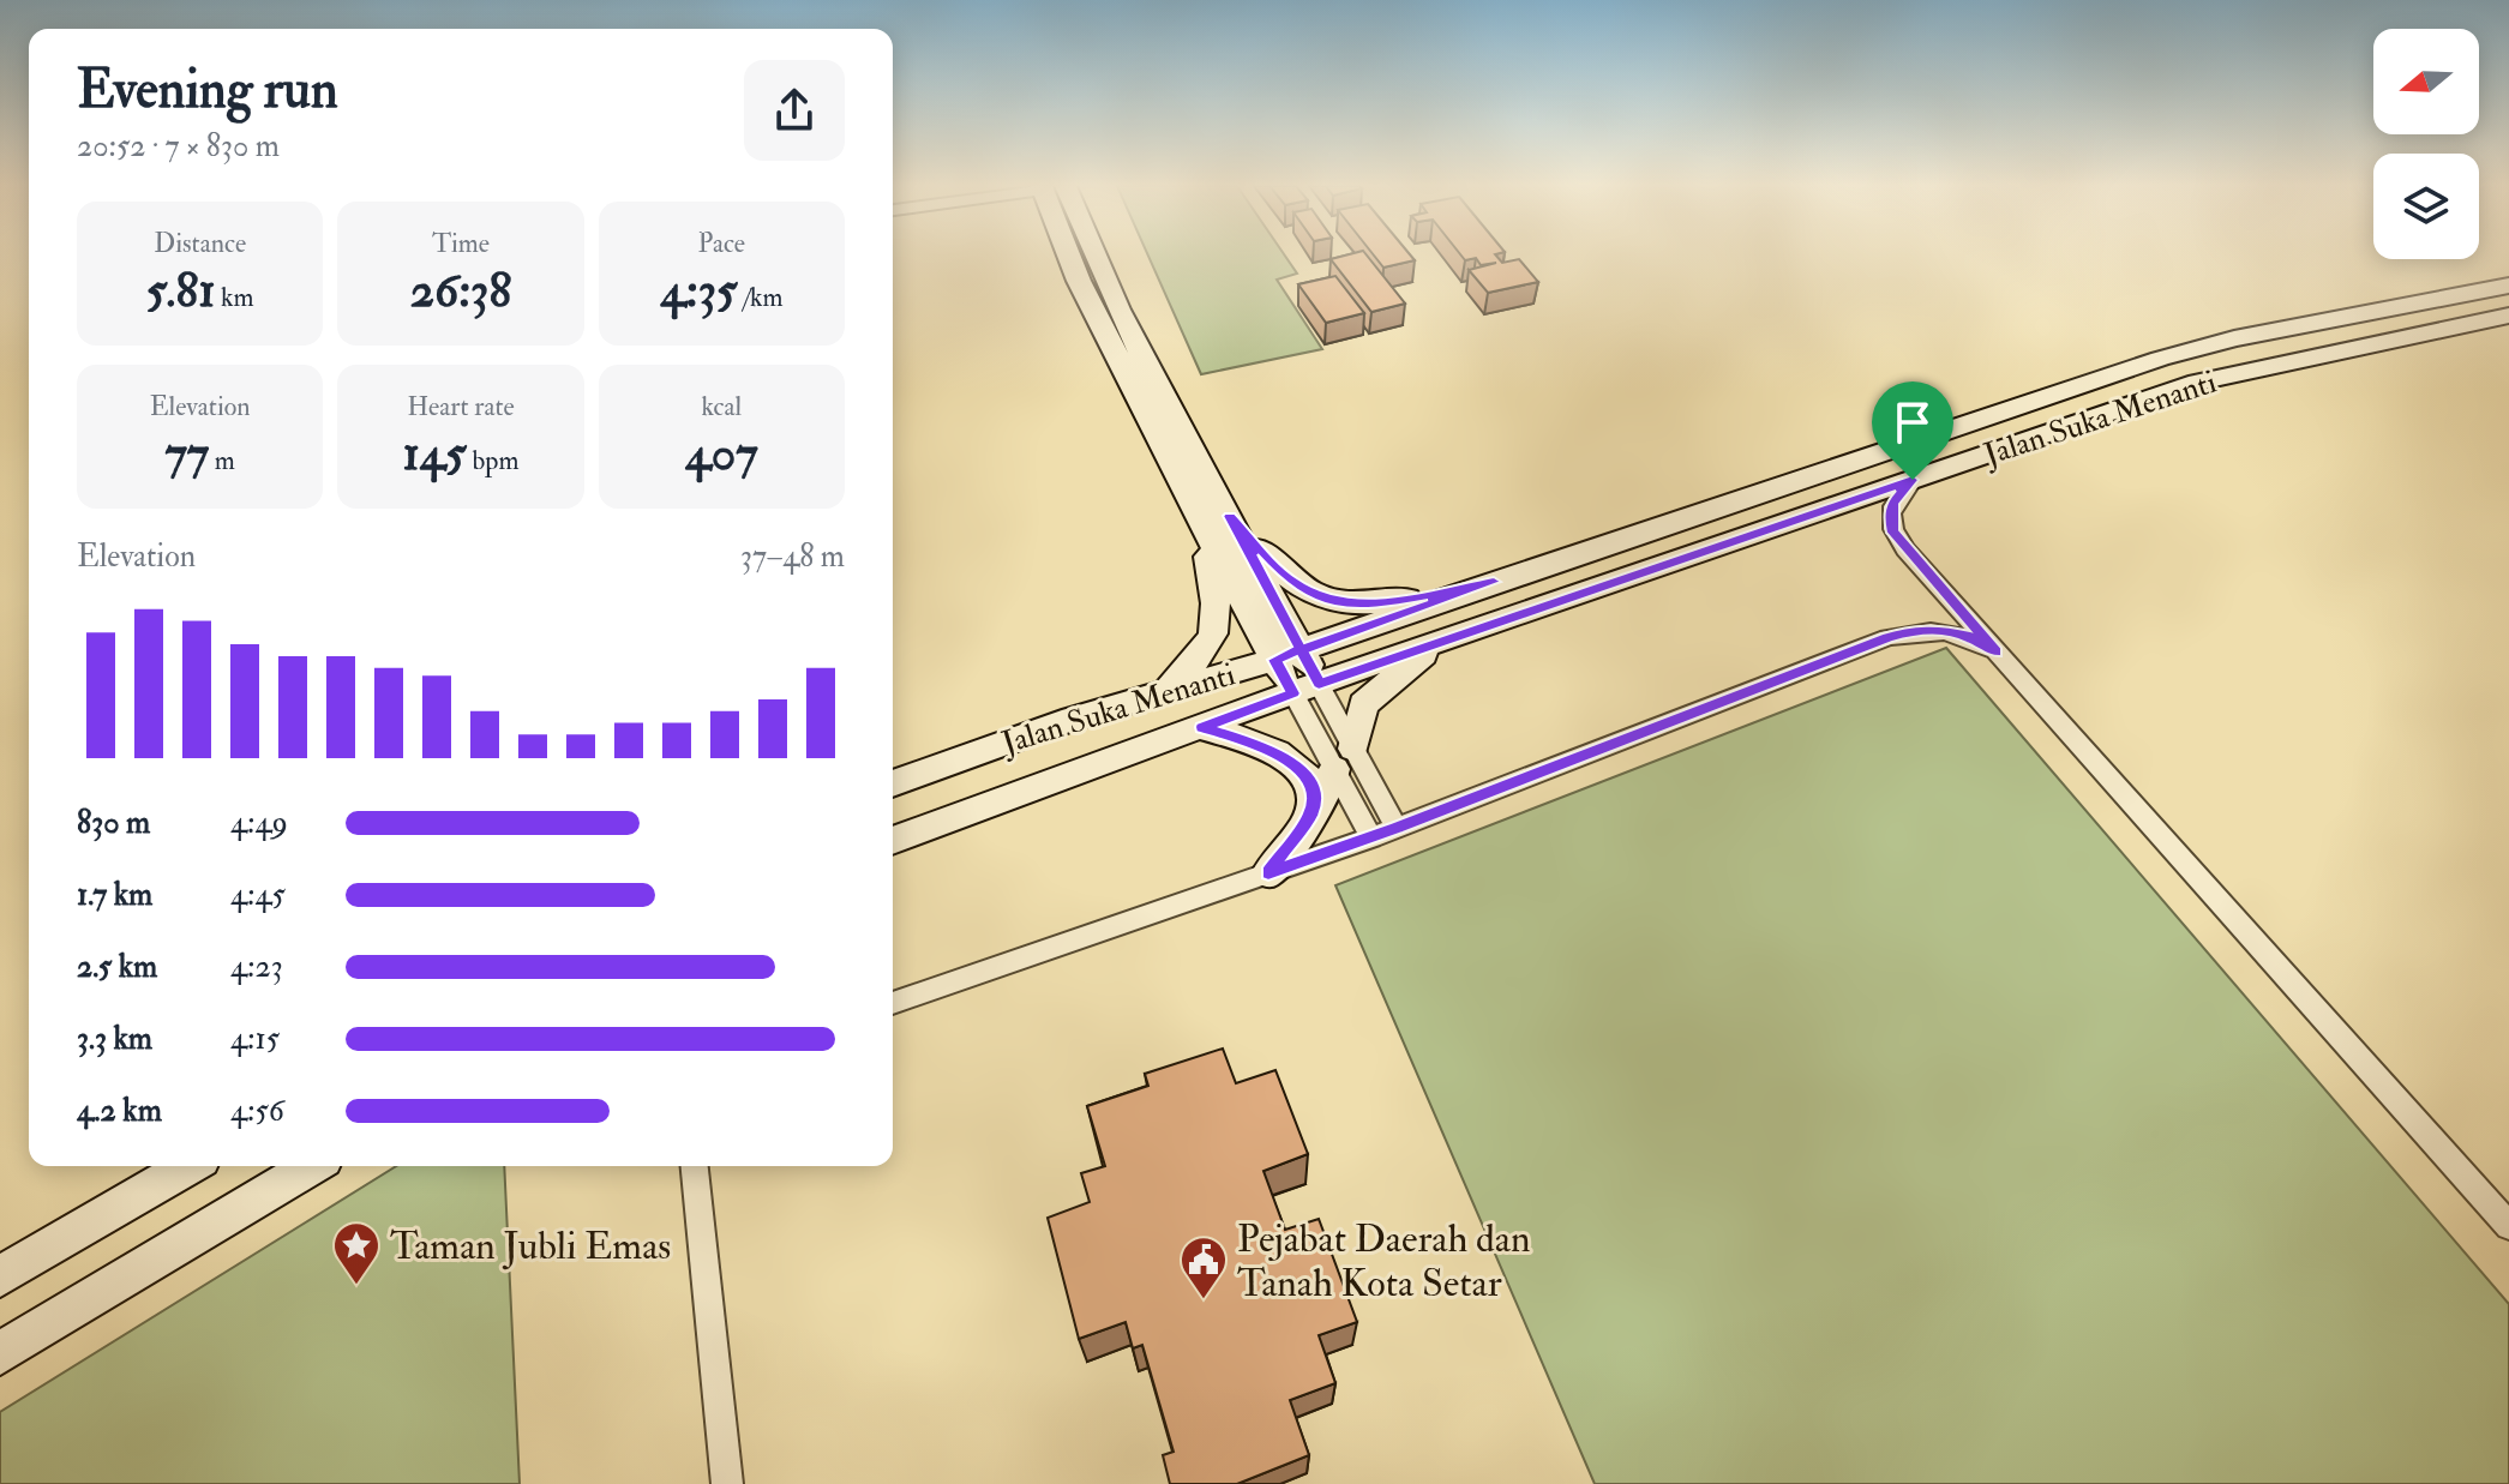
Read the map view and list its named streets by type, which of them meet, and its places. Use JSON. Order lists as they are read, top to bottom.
{
  "streets": {
    "main road": ["Jalan Suka Menanti"]
  },
  "places": {
    "place": ["Taman Jubli Emas"],
    "public building": ["Pejabat Daerah dan Tanah Kota Setar"]
  },
  "north": "left",
  "page": {
    "heading": ["Evening run", "20:52 · 7 × 830 m"],
    "stats": [
      ["Distance", "5.81 km"],
      ["Time", "26:38"],
      ["Pace", "4:35 /km"],
      ["Elevation", "77 m"],
      ["Heart rate", "145 bpm"],
      ["kcal", "407"]
    ],
    "chart": ["Elevation", "37–48 m"],
    "list": [
      {
        "name": "830 m",
        "note": "4:49"
      },
      {
        "name": "1.7 km",
        "note": "4:45"
      },
      {
        "name": "2.5 km",
        "note": "4:23"
      },
      {
        "name": "3.3 km",
        "note": "4:15"
      },
      {
        "name": "4.2 km",
        "note": "4:56"
      }
    ]
  }
}
